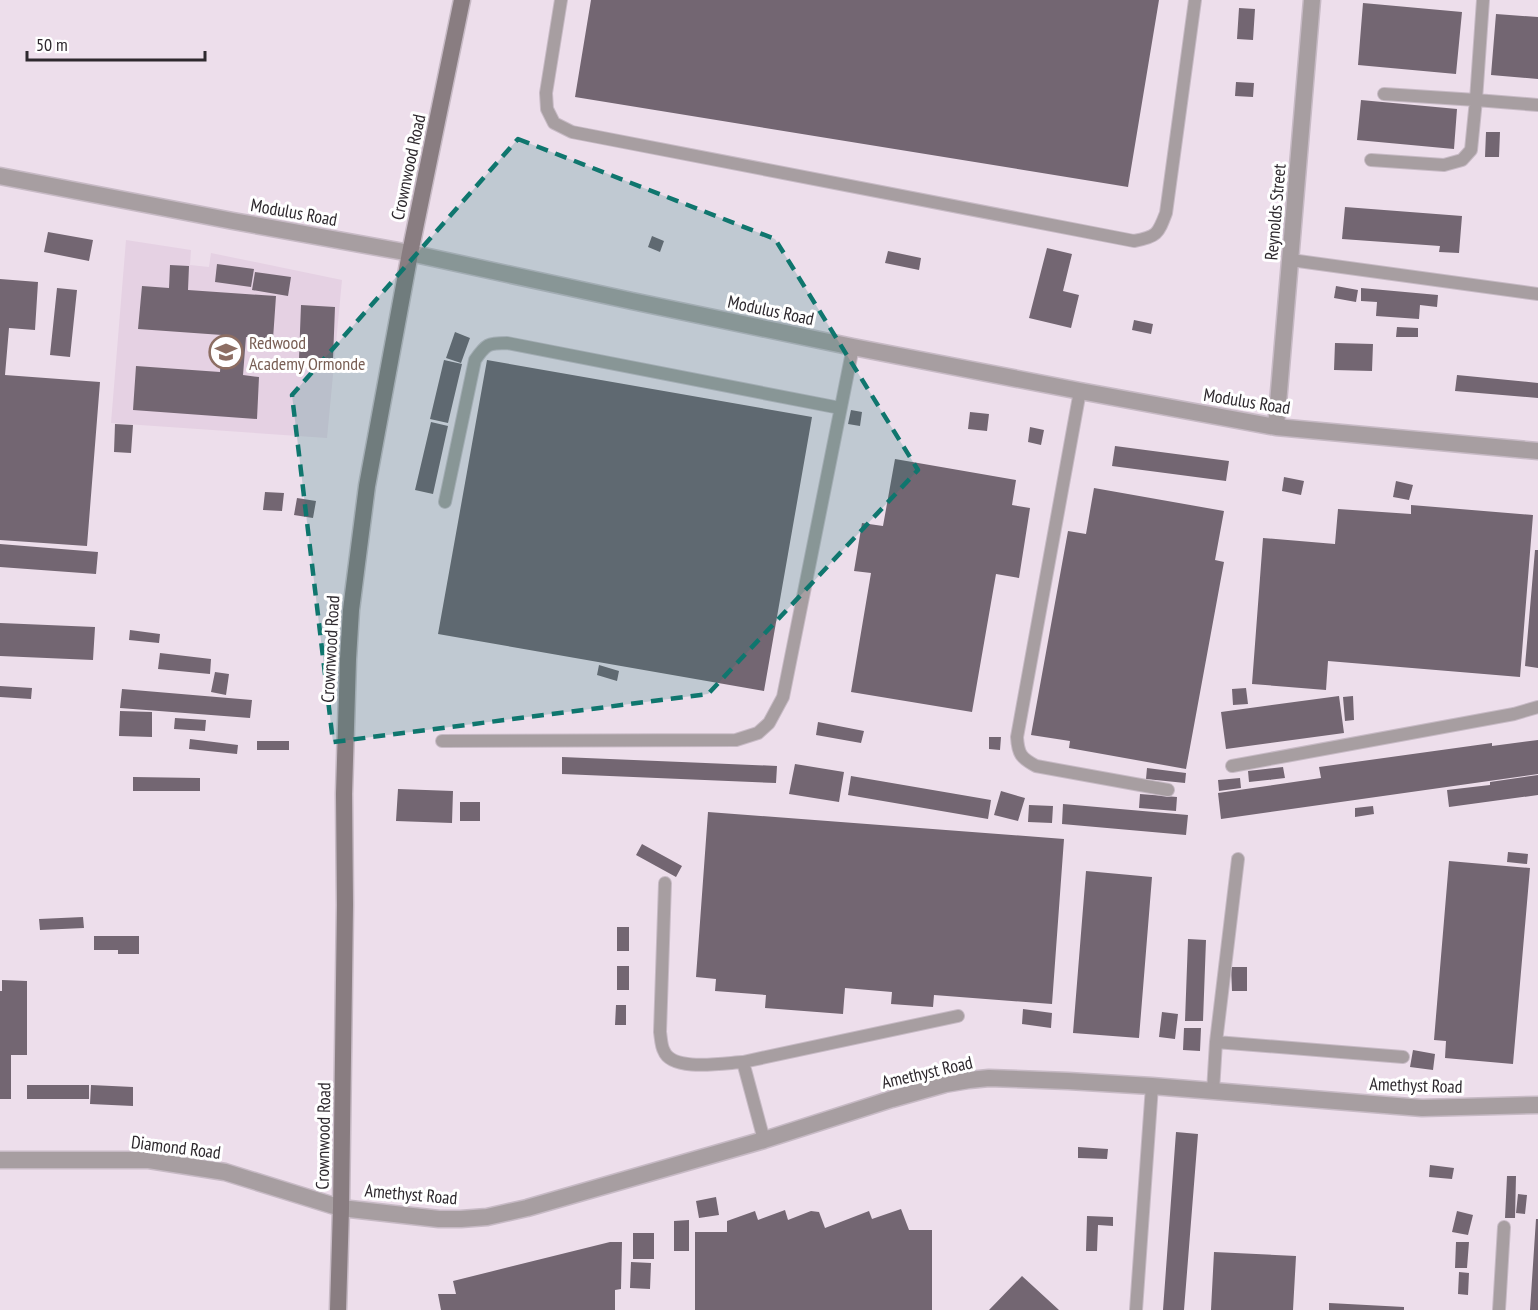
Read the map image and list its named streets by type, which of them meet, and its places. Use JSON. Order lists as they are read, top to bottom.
{
  "streets": {
    "main road": ["Crownwood Road"],
    "street": [
      "Modulus Road",
      "Reynolds Street",
      "Amethyst Road",
      "Diamond Road"
    ]
  },
  "crossings": [
    ["Crownwood Road", "Modulus Road"],
    ["Crownwood Road", "Amethyst Road"],
    ["Crownwood Road", "Diamond Road"],
    ["Modulus Road", "Reynolds Street"],
    ["Amethyst Road", "Diamond Road"]
  ],
  "places": {
    "school or university": ["Redwood Academy Ormonde"]
  },
  "scale_bar": "50 m"
}
